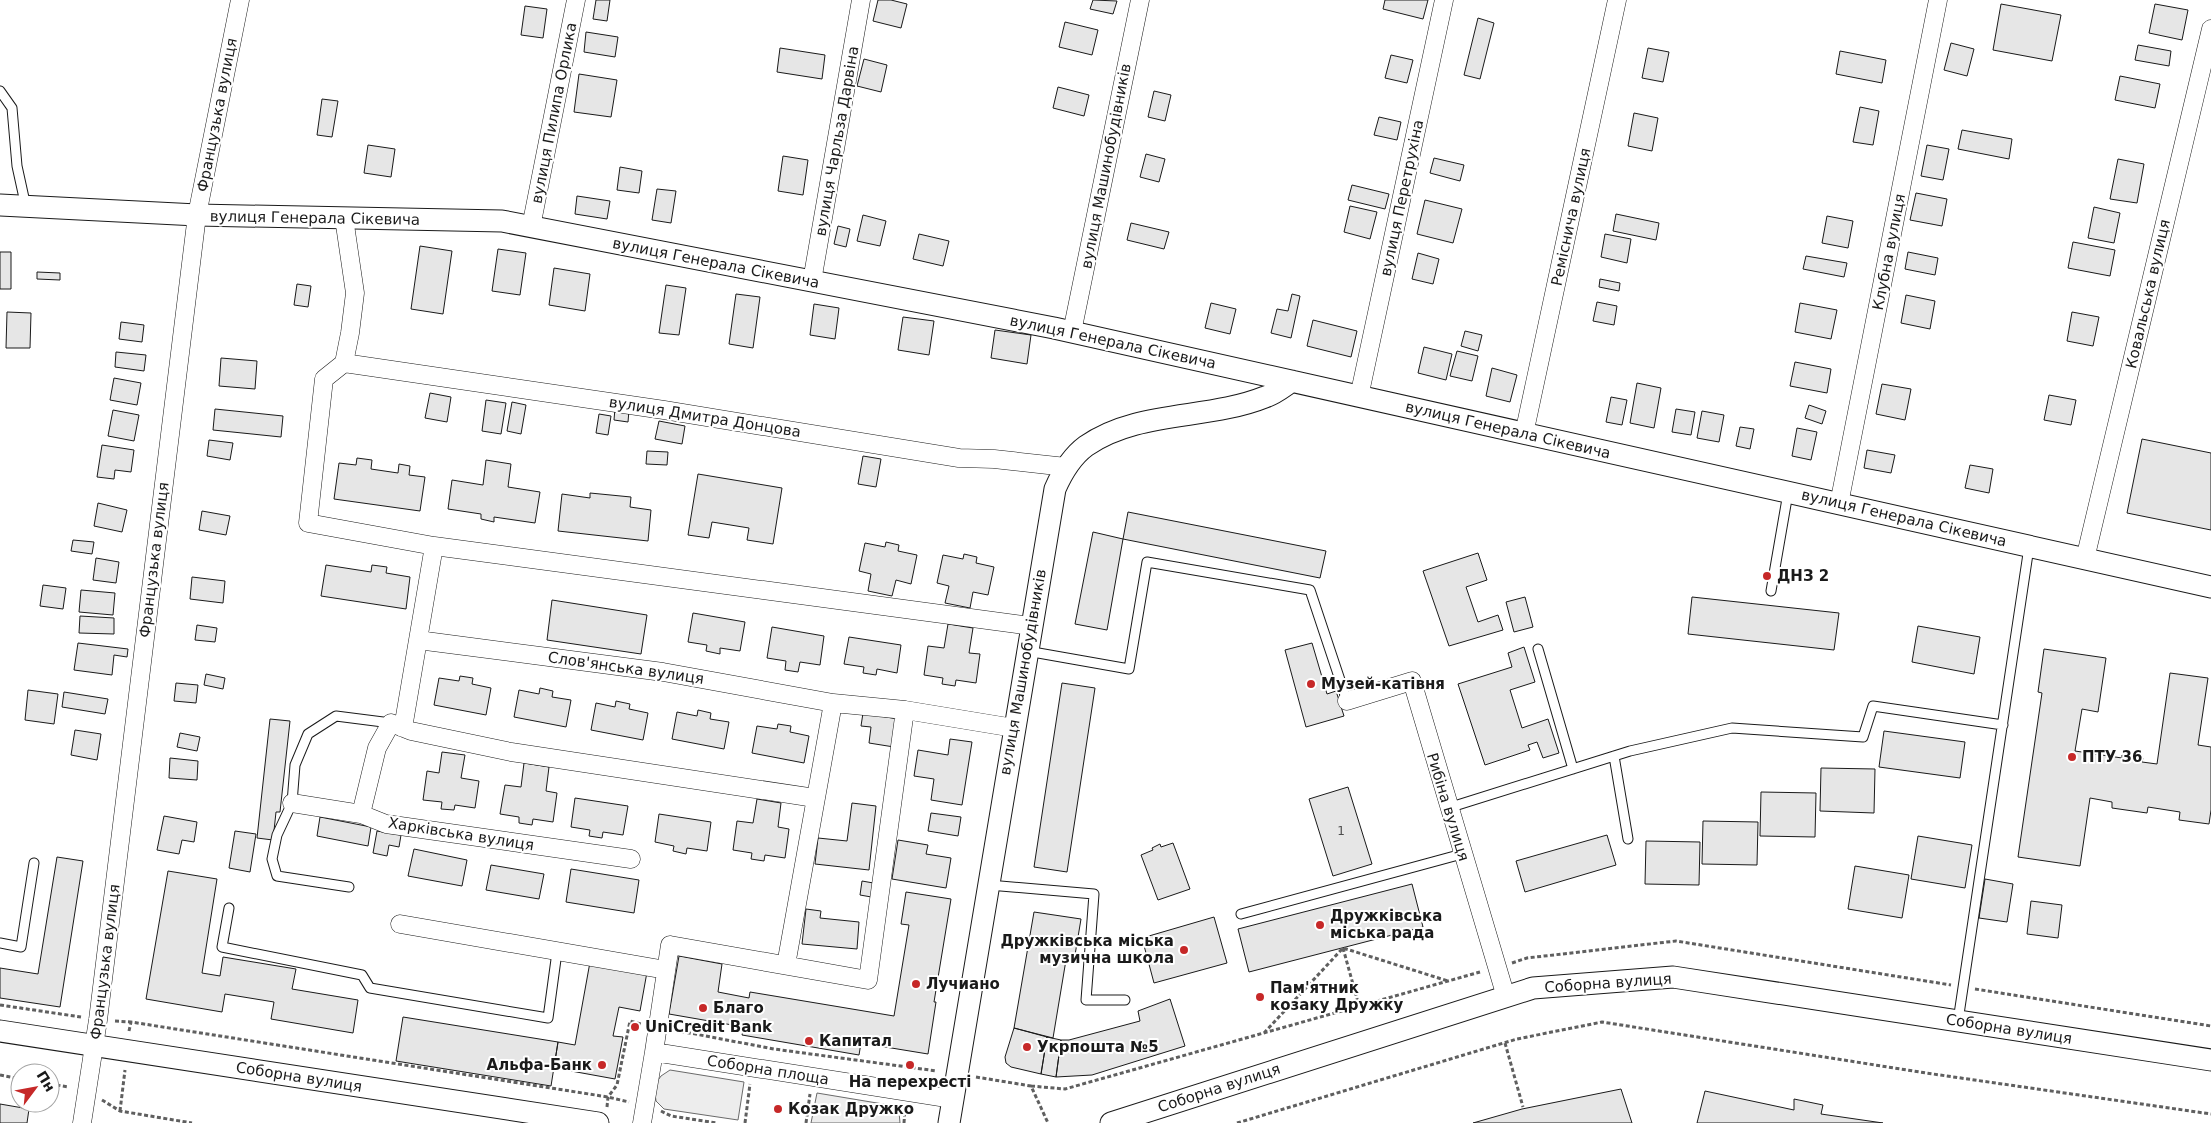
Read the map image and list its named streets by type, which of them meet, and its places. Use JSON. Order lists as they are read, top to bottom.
{
  "streets": {
    "street": [
      "вулиця Пилипа Орлика",
      "Французька вулиця",
      "вулиця Чарльза Дарвіна",
      "вулиця Машинобудівників",
      "вулиця Перетрухіна",
      "Реміснича вулиця",
      "вулиця Генерала Сікевича",
      "Клубна вулиця",
      "Ковальська вулиця",
      "вулиця Дмитра Донцова",
      "Слов'янська вулиця",
      "Рибіна вулиця",
      "Харківська вулиця",
      "Соборна вулиця",
      "Соборна площа"
    ]
  },
  "crossings": [
    ["вулиця Пилипа Орлика", "вулиця Генерала Сікевича"],
    ["Французька вулиця", "вулиця Генерала Сікевича"],
    ["Французька вулиця", "Соборна вулиця"],
    ["вулиця Чарльза Дарвіна", "вулиця Генерала Сікевича"],
    ["вулиця Машинобудівників", "вулиця Генерала Сікевича"],
    ["вулиця Машинобудівників", "вулиця Дмитра Донцова"],
    ["вулиця Машинобудівників", "Слов'янська вулиця"],
    ["вулиця Машинобудівників", "Соборна площа"],
    ["вулиця Перетрухіна", "вулиця Генерала Сікевича"],
    ["Реміснича вулиця", "вулиця Генерала Сікевича"],
    ["вулиця Генерала Сікевича", "Клубна вулиця"],
    ["вулиця Генерала Сікевича", "Ковальська вулиця"],
    ["Рибіна вулиця", "Соборна вулиця"]
  ],
  "places": [
    "ДНЗ 2",
    "Музей-катівня",
    "ПТУ 36",
    "Дружківська міська рада",
    "Дружківська міська музична школа",
    "Лучиано",
    "Пам'ятник козаку Дружку",
    "Благо",
    "UniCredit Bank",
    "Капитал",
    "Укрпошта №5",
    "Альфа-Банк",
    "На перехресті",
    "Козак Дружко"
  ],
  "house_numbers": ["1"],
  "north": "top right"
}
